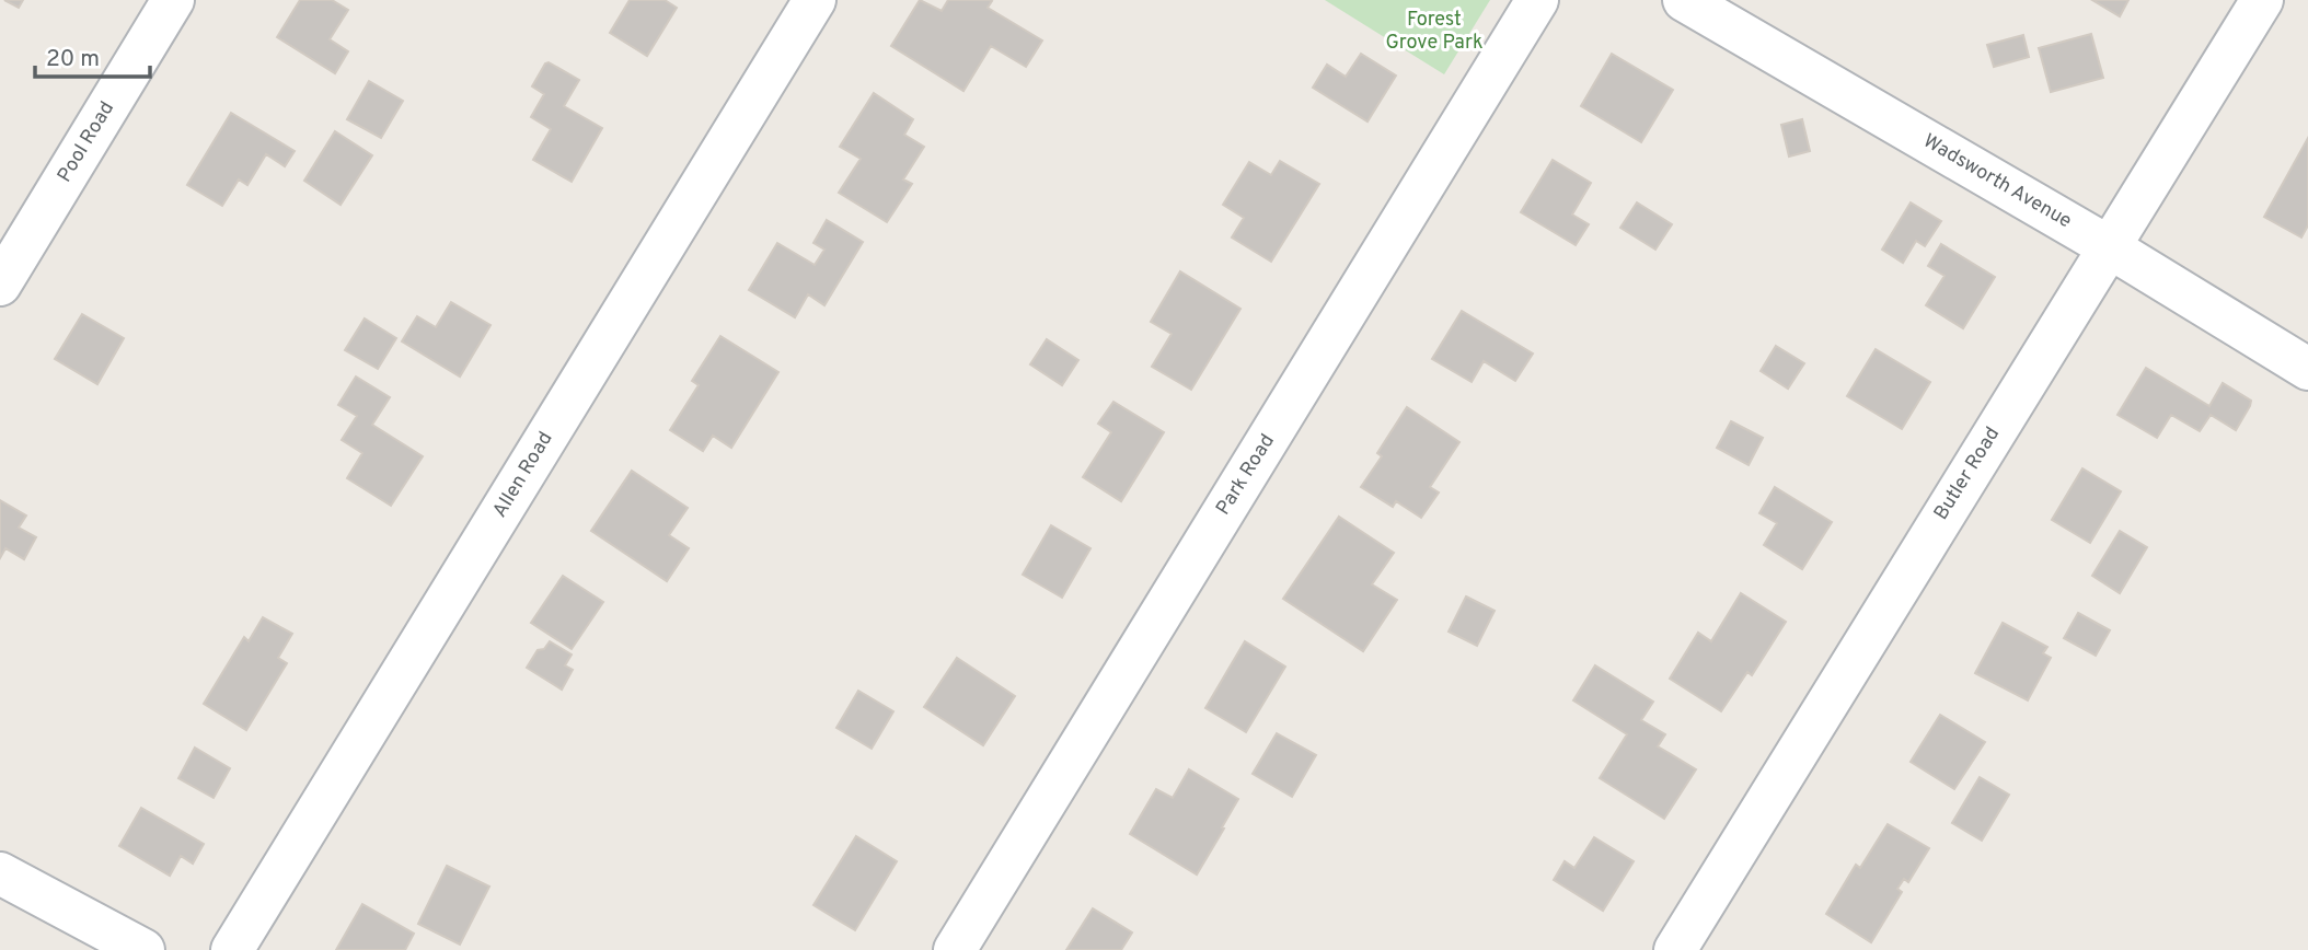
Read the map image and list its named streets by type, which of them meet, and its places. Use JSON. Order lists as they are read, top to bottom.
{
  "streets": {
    "street": [
      "Pool Road",
      "Wadsworth Avenue",
      "Butler Road",
      "Allen Road",
      "Park Road"
    ]
  },
  "crossings": [
    ["Wadsworth Avenue", "Butler Road"]
  ],
  "parks": ["Forest Grove Park"],
  "scale_bar": "20 m"
}
